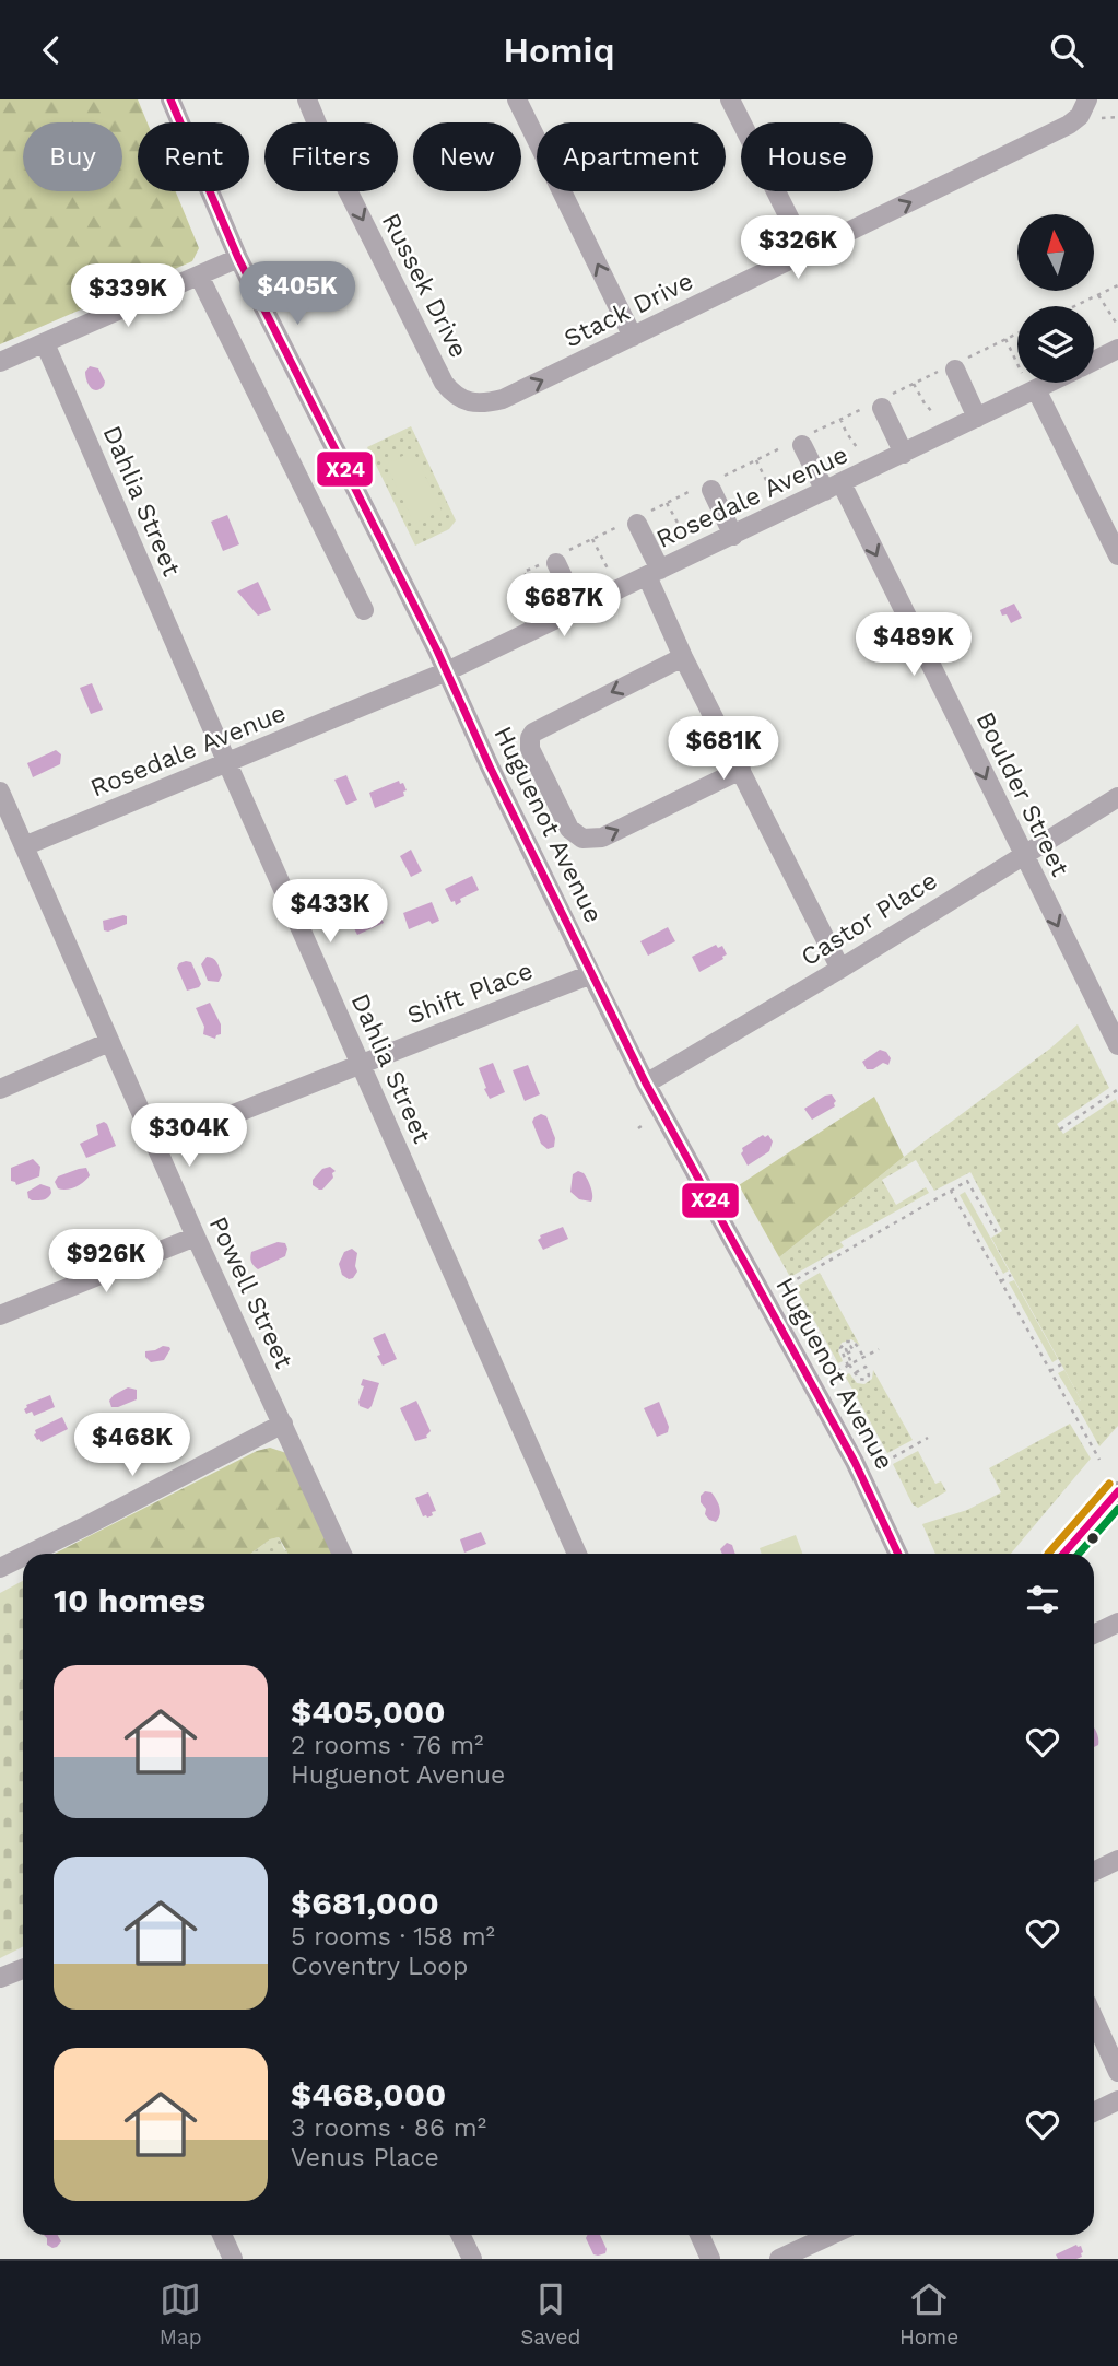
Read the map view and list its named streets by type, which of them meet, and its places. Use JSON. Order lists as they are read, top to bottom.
{
  "streets": {
    "street": [
      "Russek Drive",
      "Stack Drive",
      "Rosedale Avenue",
      "Dahlia Street",
      "Boulder Street",
      "Huguenot Avenue",
      "Castor Place",
      "Shift Place",
      "Powell Street"
    ]
  },
  "crossings": [
    ["Russek Drive", "Stack Drive"],
    ["Rosedale Avenue", "Dahlia Street"],
    ["Rosedale Avenue", "Boulder Street"],
    ["Rosedale Avenue", "Huguenot Avenue"],
    ["Rosedale Avenue", "Powell Street"],
    ["Dahlia Street", "Shift Place"],
    ["Boulder Street", "Castor Place"],
    ["Huguenot Avenue", "Castor Place"],
    ["Huguenot Avenue", "Shift Place"],
    ["Shift Place", "Powell Street"]
  ],
  "one_way": ["Russek Drive", "Stack Drive", "Boulder Street"],
  "lines": ["transit line X24"],
  "north": "top",
  "page": {
    "header": "Homiq",
    "chip": [
      "Buy",
      "Rent",
      "Filters",
      "New",
      "Apartment",
      "House"
    ],
    "price": [
      "$326K",
      "$405K",
      "$339K",
      "$687K",
      "$489K",
      "$681K",
      "$433K",
      "$304K",
      "$926K",
      "$468K"
    ],
    "heading": "10 homes",
    "list": [
      {
        "name": "$405,000",
        "note": "2 rooms · 76 m² · Huguenot Avenue"
      },
      {
        "name": "$681,000",
        "note": "5 rooms · 158 m² · Coventry Loop"
      },
      {
        "name": "$468,000",
        "note": "3 rooms · 86 m² · Venus Place"
      }
    ],
    "tabs": ["Map", "Saved", "Home"]
  }
}
